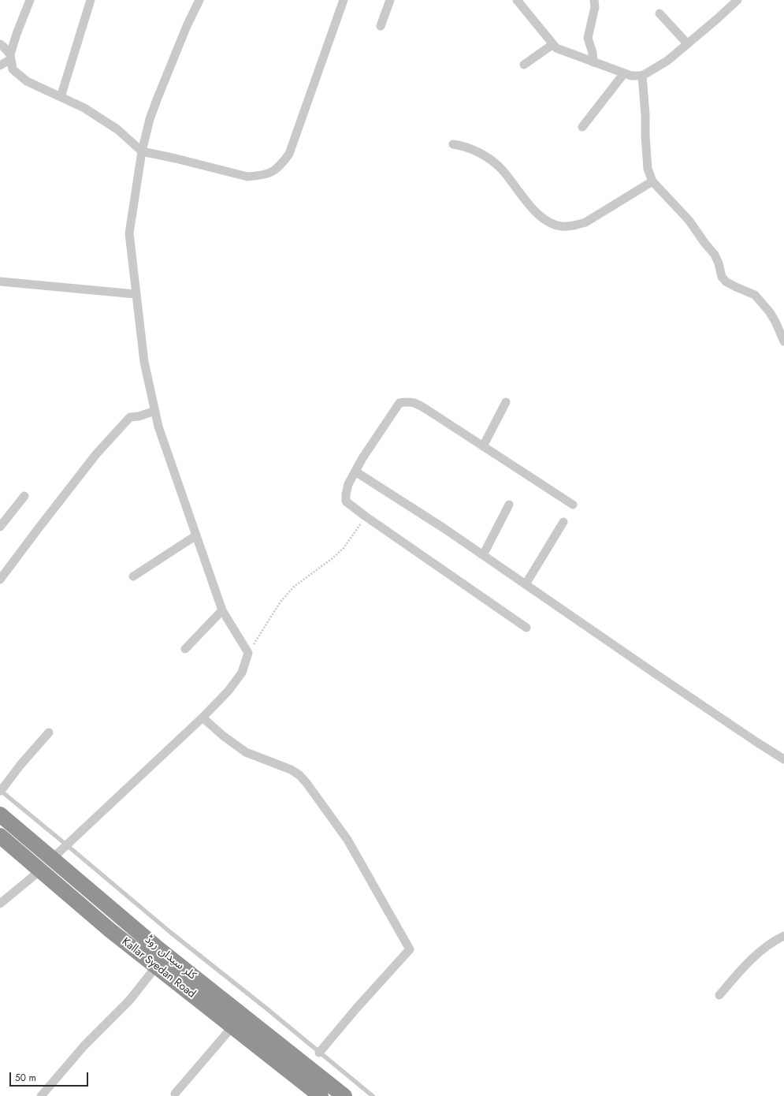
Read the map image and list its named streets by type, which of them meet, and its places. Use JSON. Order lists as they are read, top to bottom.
{
  "streets": {
    "highway": ["کلر سیداں روڈ", "Kallar Syedan Road"]
  },
  "scale_bar": "50 m"
}
